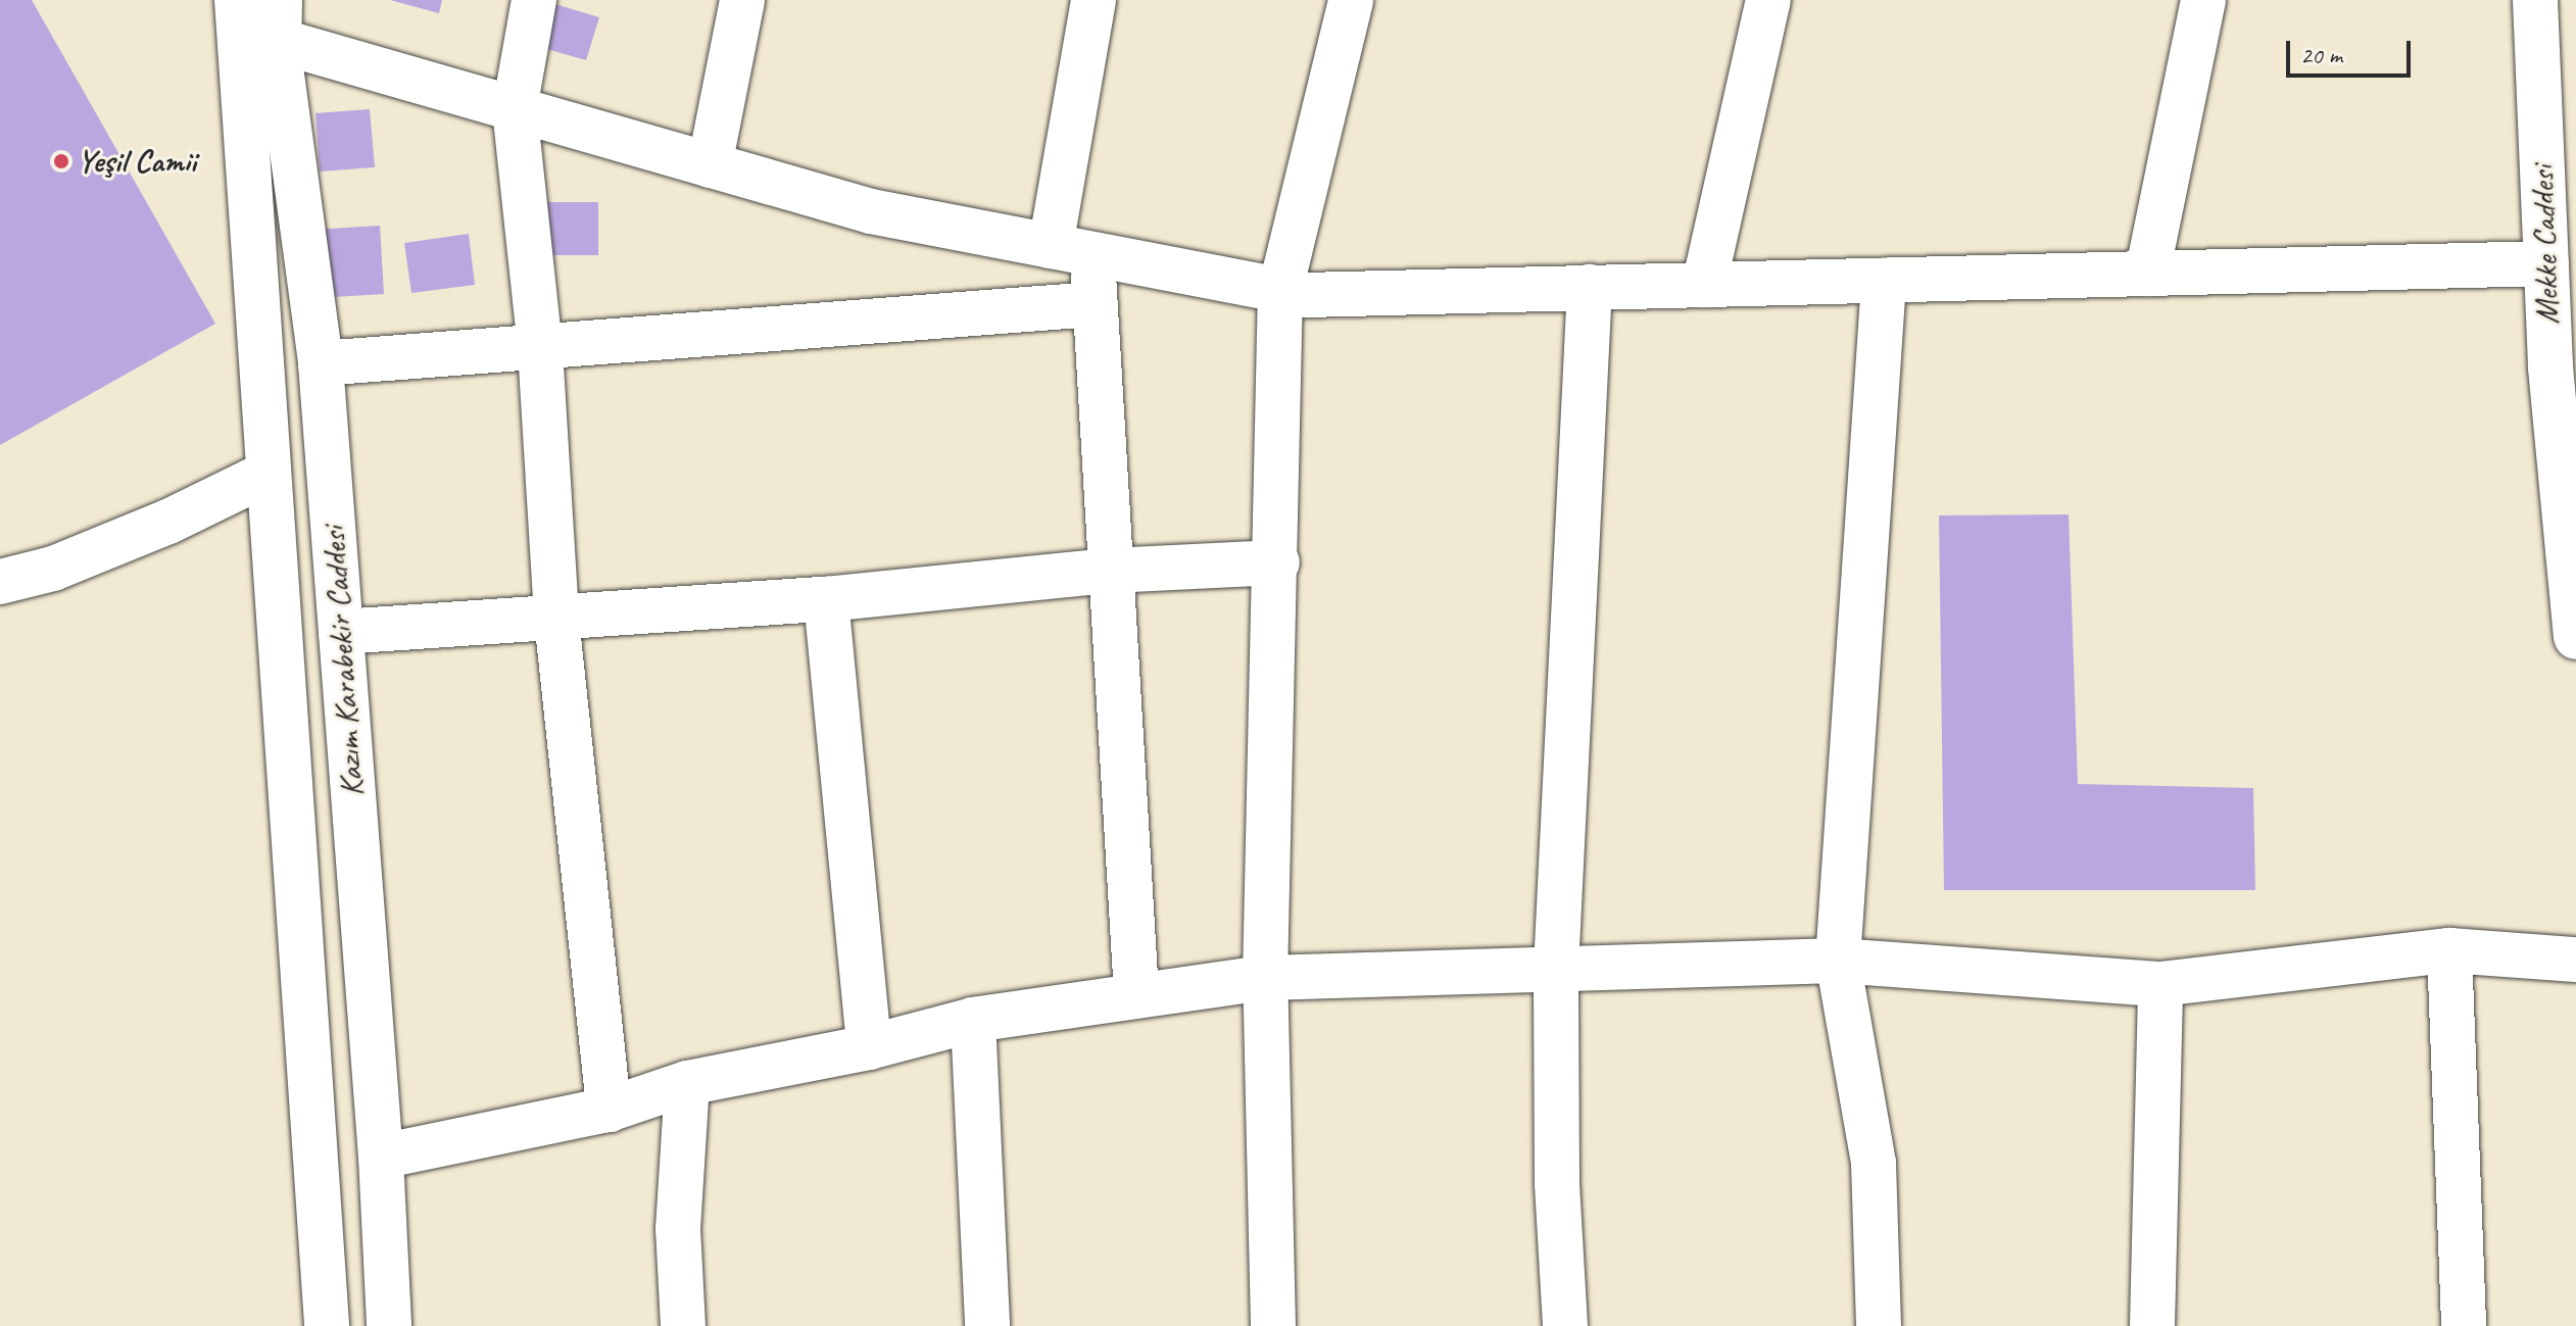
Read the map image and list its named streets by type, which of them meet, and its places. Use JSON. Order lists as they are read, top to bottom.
{
  "streets": {
    "street": ["Mekke Caddesi", "Kazım Karabekir Caddesi"]
  },
  "places": ["Yeşil Camii"],
  "scale_bar": "20 m"
}
